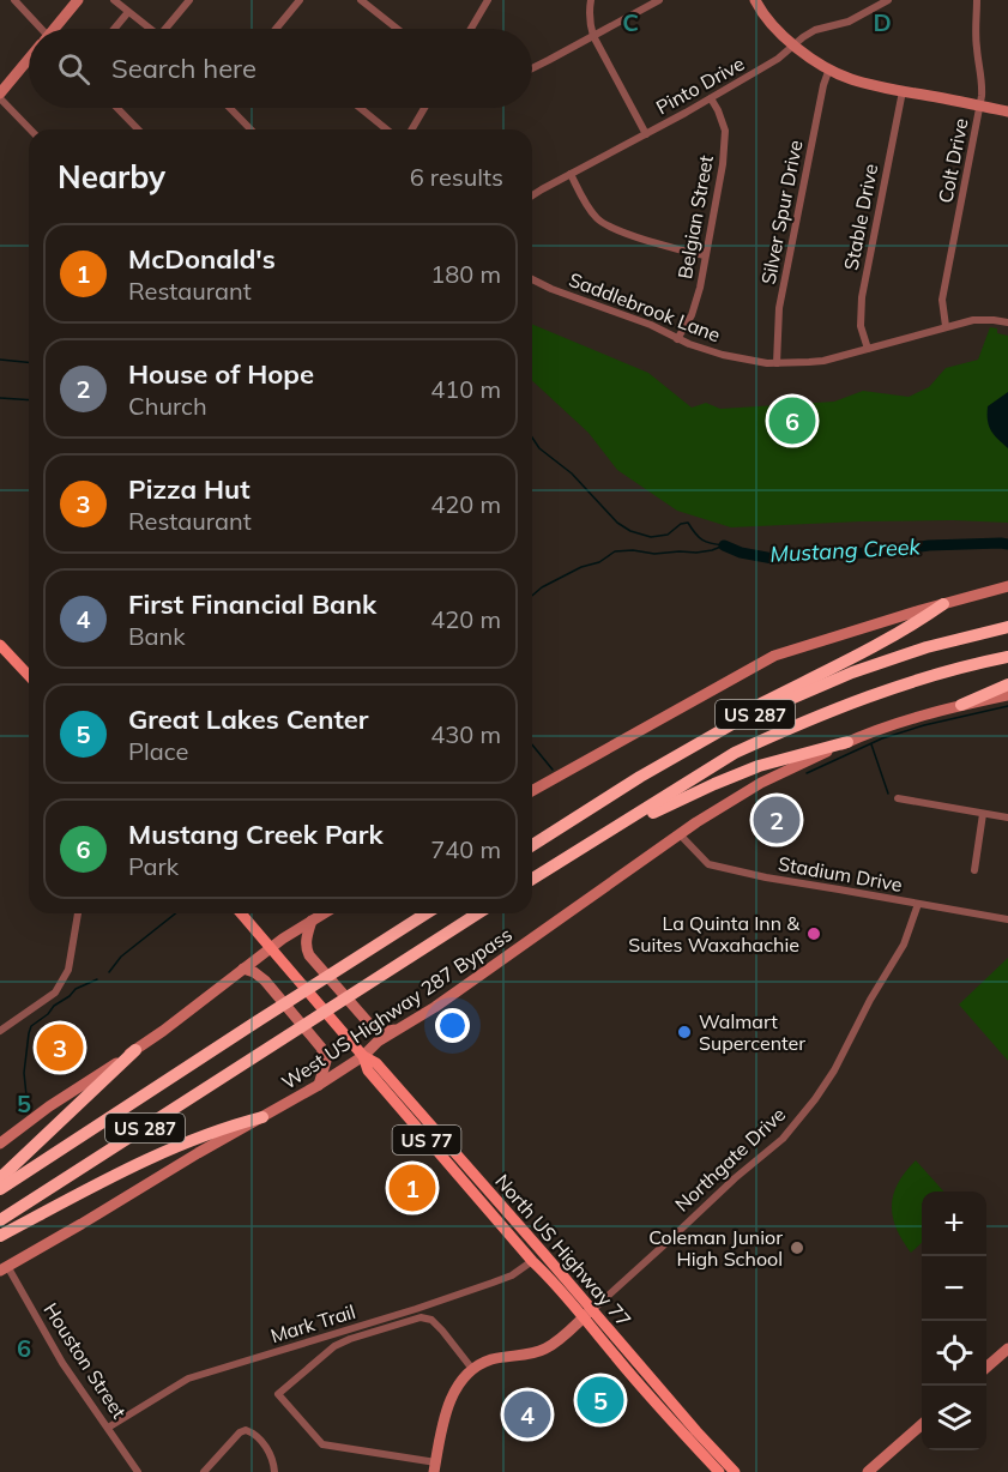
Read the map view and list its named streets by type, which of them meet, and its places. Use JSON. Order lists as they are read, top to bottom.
{
  "streets": {
    "highway": ["US 287"],
    "main road": [
      "West US Highway 287 Bypass",
      "US 77",
      "Northgate Drive",
      "North US Highway 77"
    ],
    "street": [
      "Pinto Drive",
      "Colt Drive",
      "Silver Spur Drive",
      "Belgian Street",
      "Stable Drive",
      "Saddlebrook Lane",
      "Stadium Drive",
      "Mark Trail",
      "Houston Street"
    ]
  },
  "crossings": [
    ["Pinto Drive", "Belgian Street"],
    ["Colt Drive", "Saddlebrook Lane"],
    ["Silver Spur Drive", "Saddlebrook Lane"],
    ["Belgian Street", "Saddlebrook Lane"],
    ["Stable Drive", "Saddlebrook Lane"],
    ["Stadium Drive", "West US Highway 287 Bypass"],
    ["Stadium Drive", "Northgate Drive"],
    ["West US Highway 287 Bypass", "North US Highway 77"],
    ["West US Highway 287 Bypass", "Houston Street"],
    ["Northgate Drive", "North US Highway 77"],
    ["North US Highway 77", "Mark Trail"],
    ["Mark Trail", "Houston Street"]
  ],
  "water": ["Mustang Creek"],
  "places": ["La Quinta Inn & Suites Waxahachie", "Walmart Supercenter", "Coleman Junior High School"],
  "page": {
    "search": "Search here",
    "heading": ["Nearby", "6 results"],
    "list": [
      {
        "mark": "1",
        "name": "McDonald's",
        "note": "Restaurant",
        "value": "180 m"
      },
      {
        "mark": "2",
        "name": "House of Hope",
        "note": "Church",
        "value": "410 m"
      },
      {
        "mark": "3",
        "name": "Pizza Hut",
        "note": "Restaurant",
        "value": "420 m"
      },
      {
        "mark": "4",
        "name": "First Financial Bank",
        "note": "Bank",
        "value": "420 m"
      },
      {
        "mark": "5",
        "name": "Great Lakes Center",
        "note": "Place",
        "value": "430 m"
      },
      {
        "mark": "6",
        "name": "Mustang Creek Park",
        "note": "Park",
        "value": "740 m"
      }
    ],
    "pins": [
      "6",
      "2",
      "3",
      "1",
      "5",
      "4"
    ],
    "map_buttons": ["+", "−"]
  },
  "grid": {
    "columns": ["C", "D"],
    "rows": ["5", "6"]
  }
}
